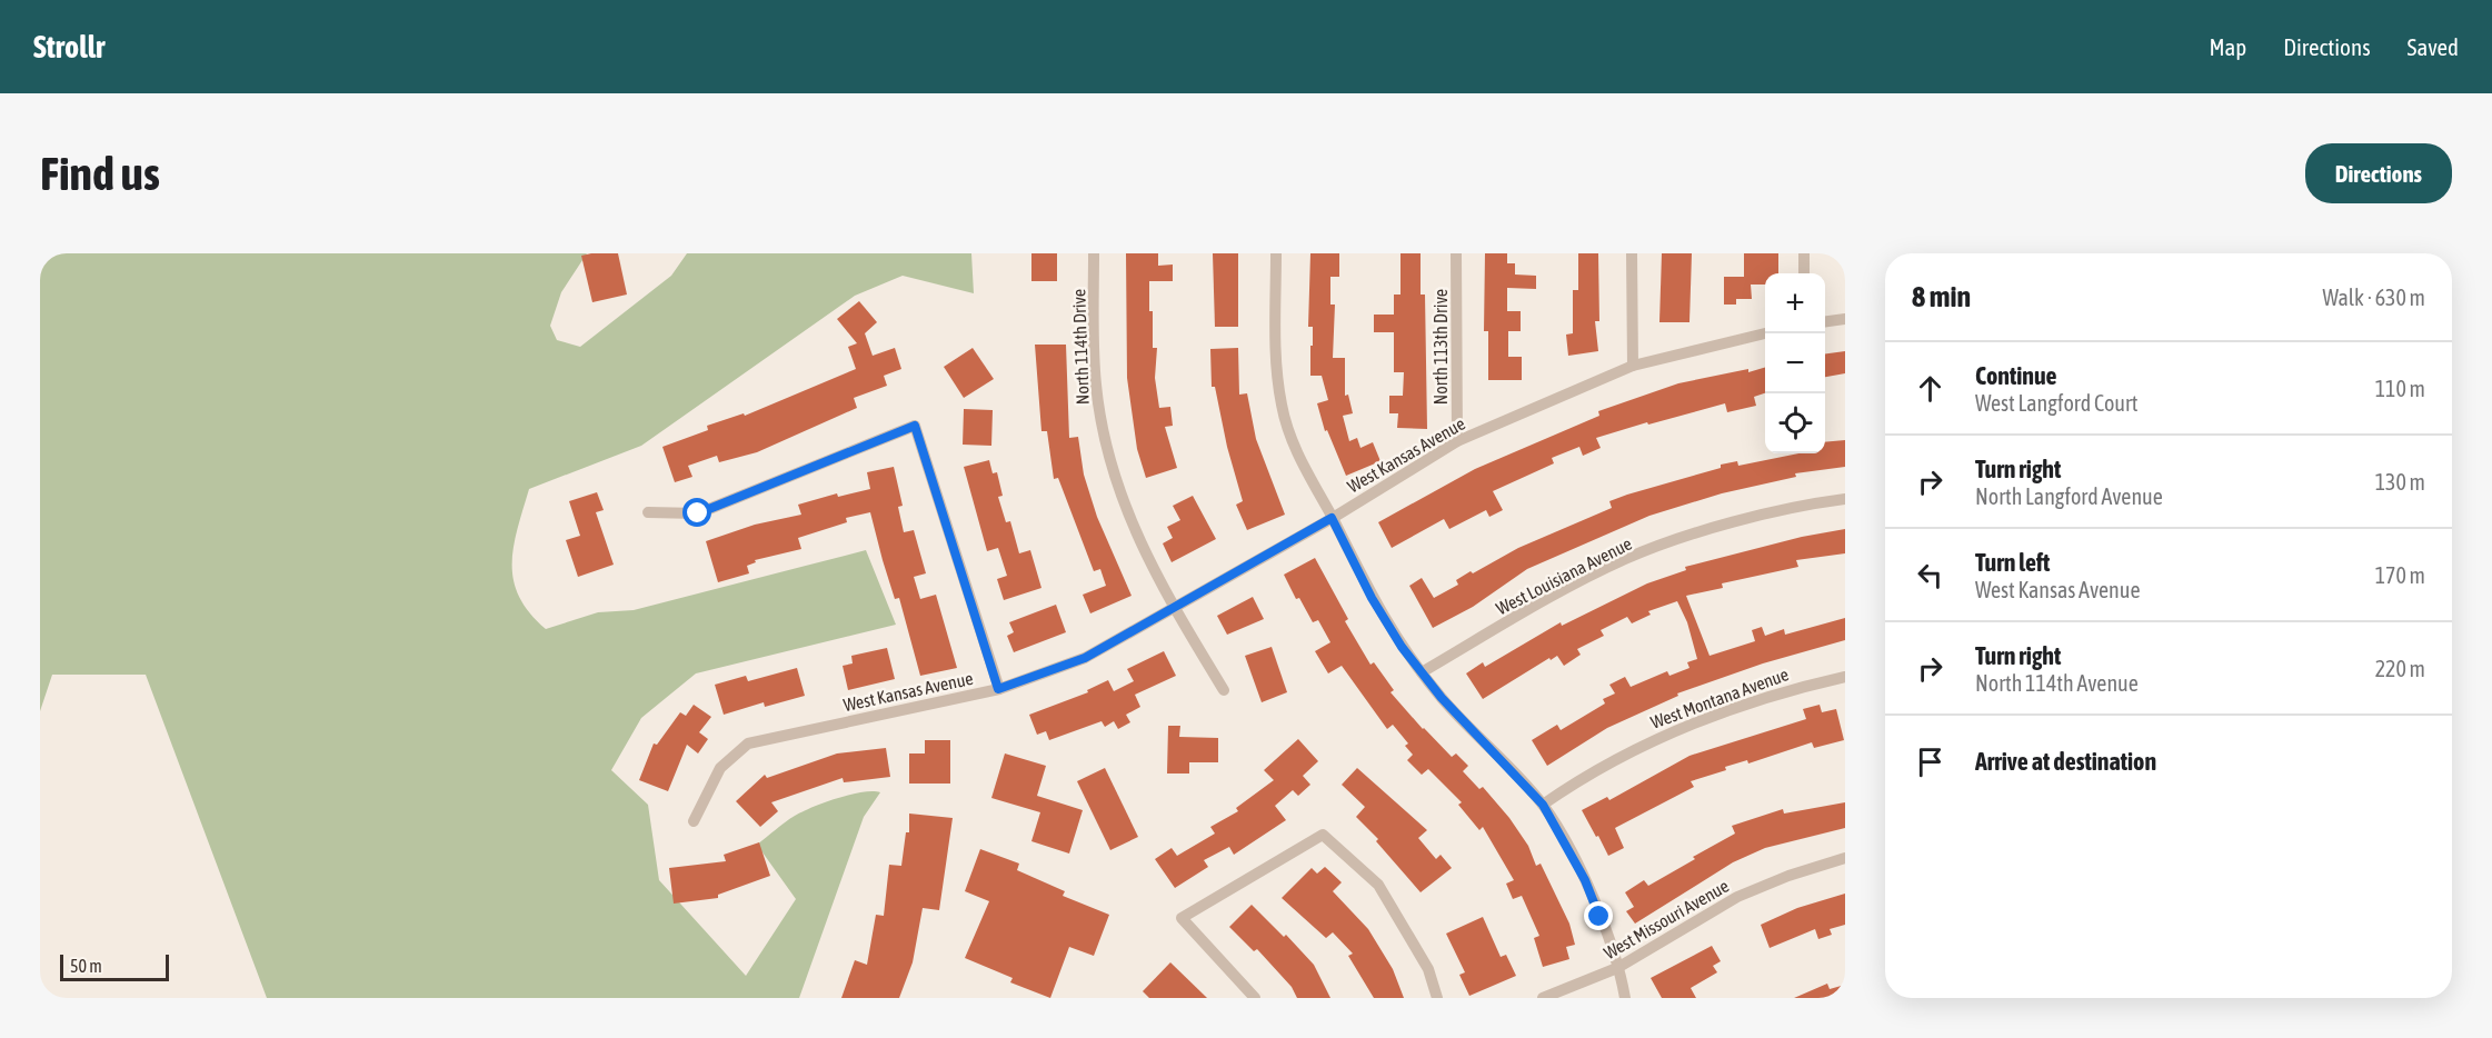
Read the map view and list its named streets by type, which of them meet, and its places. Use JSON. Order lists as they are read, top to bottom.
{
  "streets": {
    "street": [
      "North 114th Drive",
      "North 113th Drive",
      "West Kansas Avenue",
      "West Louisiana Avenue",
      "West Montana Avenue",
      "West Missouri Avenue"
    ]
  },
  "crossings": [
    ["North 114th Drive", "West Kansas Avenue"],
    ["North 113th Drive", "West Kansas Avenue"]
  ],
  "scale_bar": "50 m",
  "page": {
    "header": "Strollr",
    "nav": ["Map", "Directions", "Saved"],
    "buttons": "Directions",
    "title": "Find us",
    "heading": ["8 min", "Walk · 630 m"],
    "map_buttons": ["+", "−"],
    "list": [
      ["Continue", "West Langford Court", "110 m"],
      ["Turn right", "North Langford Avenue", "130 m"],
      ["Turn left", "West Kansas Avenue", "170 m"],
      ["Turn right", "North 114th Avenue", "220 m"],
      "Arrive at destination"
    ],
    "scale": "50 m"
  }
}
